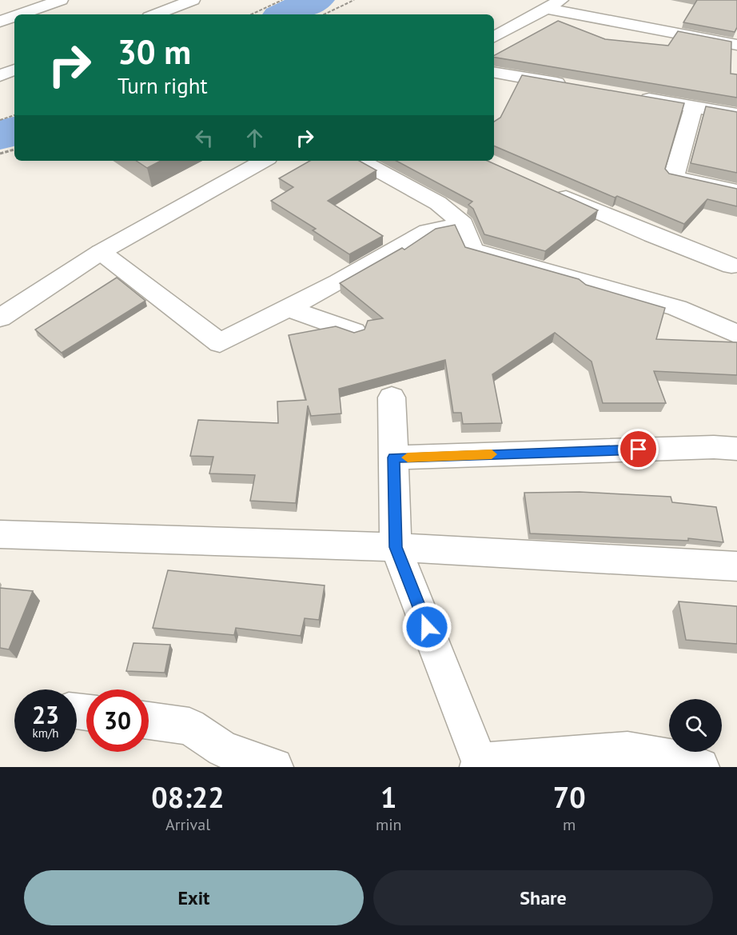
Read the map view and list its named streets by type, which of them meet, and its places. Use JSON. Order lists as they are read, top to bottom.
{
  "page": {
    "turn": ["30 m", "Turn right"],
    "speed": "23 km/h",
    "limit": "30",
    "eta": [
      "08:22",
      "Arrival",
      "1",
      "min",
      "70",
      "m"
    ],
    "buttons": ["Exit", "Share"]
  }
}
